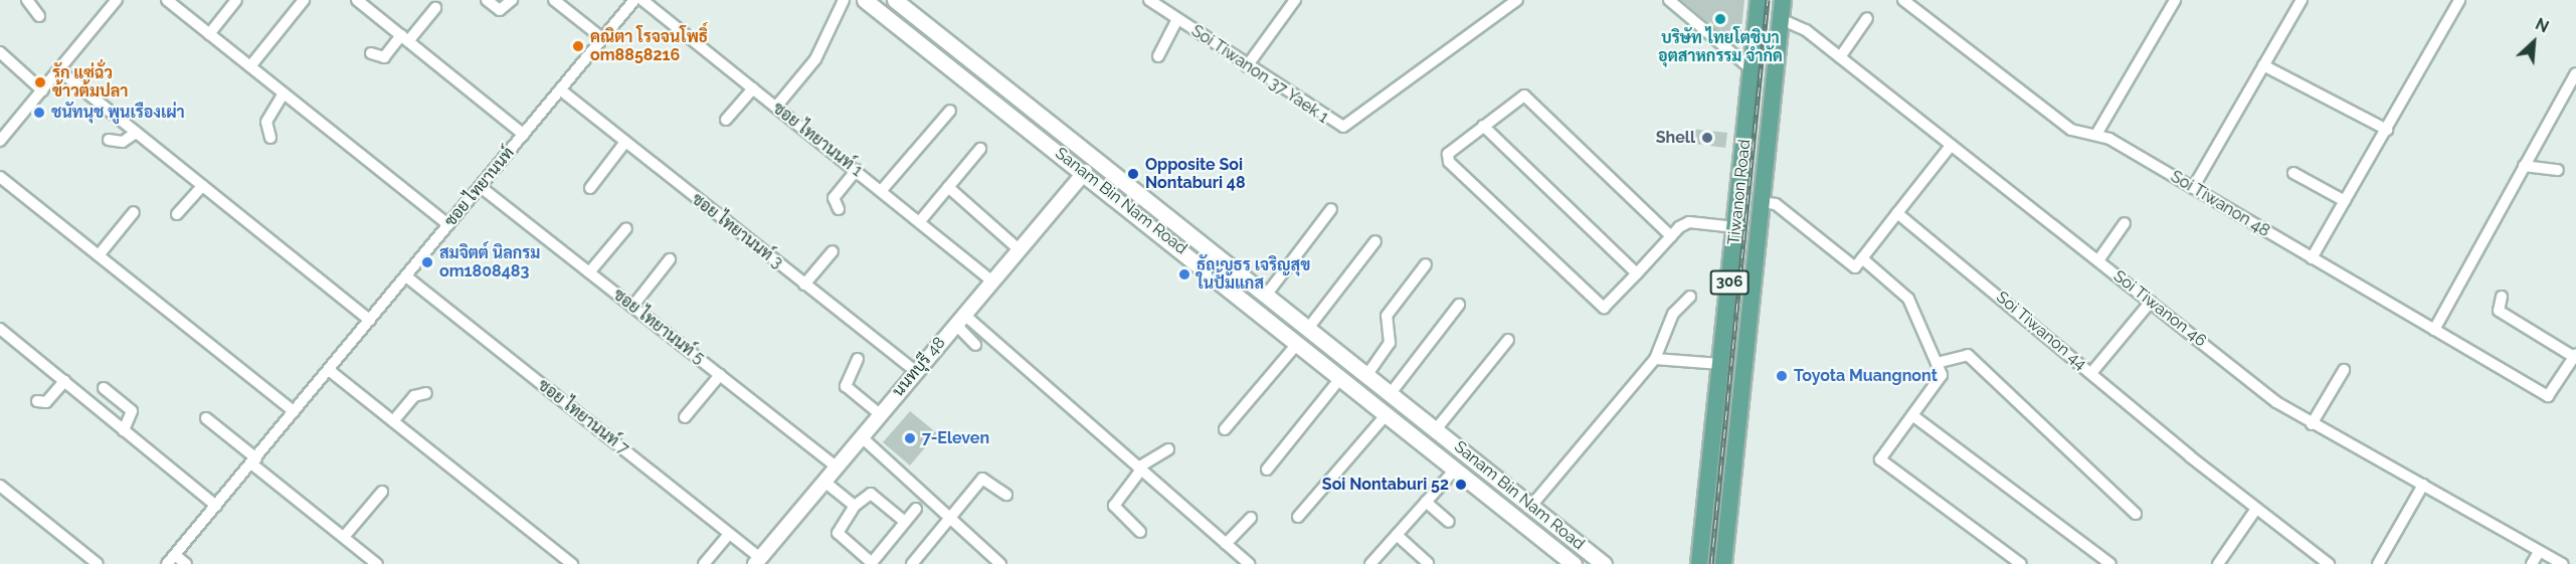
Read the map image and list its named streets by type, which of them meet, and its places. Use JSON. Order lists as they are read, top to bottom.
{
  "streets": {
    "main road": ["Tiwanon Road", "Sanam Bin Nam Road", "306"],
    "street": [
      "Soi Tiwanon 37 Yaek 1",
      "ซอย ไทยานนท์ 1",
      "ซอย ไทยานนท์",
      "Soi Tiwanon 48",
      "ซอย ไทยานนท์ 3",
      "Soi Tiwanon 46",
      "ซอย ไทยานนท์ 5",
      "Soi Tiwanon 44",
      "นนทบุรี 48",
      "ซอย ไทยานนท์ 7"
    ]
  },
  "crossings": [
    ["ซอย ไทยานนท์ 1", "นนทบุรี 48"],
    ["ซอย ไทยานนท์", "ซอย ไทยานนท์ 3"],
    ["ซอย ไทยานนท์", "ซอย ไทยานนท์ 5"],
    ["ซอย ไทยานนท์", "ซอย ไทยานนท์ 7"],
    ["Tiwanon Road", "Soi Tiwanon 46"],
    ["Sanam Bin Nam Road", "นนทบุรี 48"],
    ["ซอย ไทยานนท์ 3", "นนทบุรี 48"],
    ["ซอย ไทยานนท์ 5", "นนทบุรี 48"],
    ["นนทบุรี 48", "ซอย ไทยานนท์ 7"]
  ],
  "places": [
    "บริษัท ไทยโตชิบา อุตสาหกรรม จำกัด",
    "คณิตา โรจจนโพธิ์ om8858216",
    "รัก แซ่ฉั่ว ข้าวต้มปลา",
    "ชนัทนุช พูนเรืองเผ่า",
    "Shell",
    "Opposite Soi Nontaburi 48",
    "สมจิตต์ นิลกรม om1808483",
    "ธัญญธร เจริญสุข ในปั้มแกส",
    "Toyota Muangnont",
    "7-Eleven",
    "Soi Nontaburi 52"
  ],
  "north": "top right"
}
